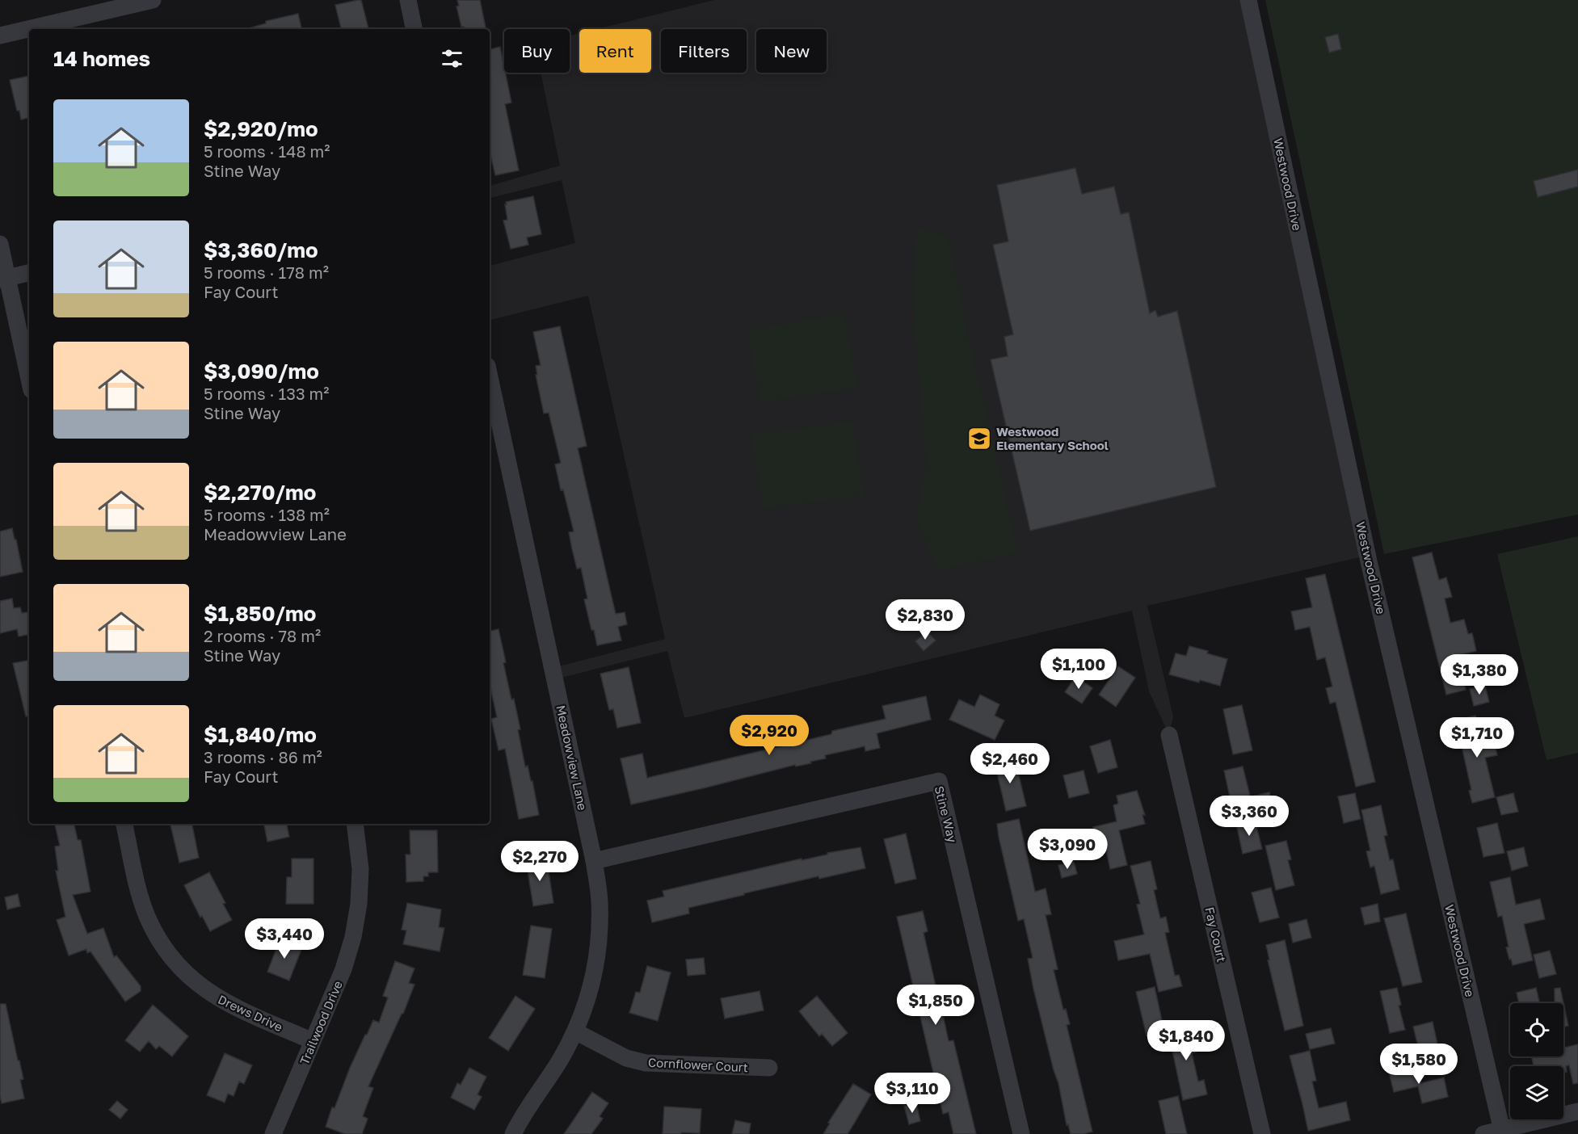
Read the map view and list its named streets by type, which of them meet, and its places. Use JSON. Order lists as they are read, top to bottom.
{
  "streets": {
    "street": [
      "Westwood Drive",
      "Meadowview Lane",
      "Stine Way",
      "Fay Court",
      "Drews Drive",
      "Trailwood Drive",
      "Cornflower Court"
    ]
  },
  "crossings": [
    ["Meadowview Lane", "Stine Way"],
    ["Meadowview Lane", "Cornflower Court"],
    ["Drews Drive", "Trailwood Drive"]
  ],
  "places": {
    "school or university": ["Westwood Elementary School"]
  },
  "page": {
    "chip": [
      "Buy",
      "Rent",
      "Filters",
      "New"
    ],
    "heading": "14 homes",
    "list": [
      {
        "name": "$2,920/mo",
        "note": "5 rooms · 148 m² · Stine Way"
      },
      {
        "name": "$3,360/mo",
        "note": "5 rooms · 178 m² · Fay Court"
      },
      {
        "name": "$3,090/mo",
        "note": "5 rooms · 133 m² · Stine Way"
      },
      {
        "name": "$2,270/mo",
        "note": "5 rooms · 138 m² · Meadowview Lane"
      },
      {
        "name": "$1,850/mo",
        "note": "2 rooms · 78 m² · Stine Way"
      },
      {
        "name": "$1,840/mo",
        "note": "3 rooms · 86 m² · Fay Court"
      }
    ],
    "price": [
      "$2,830",
      "$1,100",
      "$1,380",
      "$2,920",
      "$1,710",
      "$2,460",
      "$3,360",
      "$3,090",
      "$2,270",
      "$3,440",
      "$1,850",
      "$1,840",
      "$1,580",
      "$3,110"
    ]
  }
}
